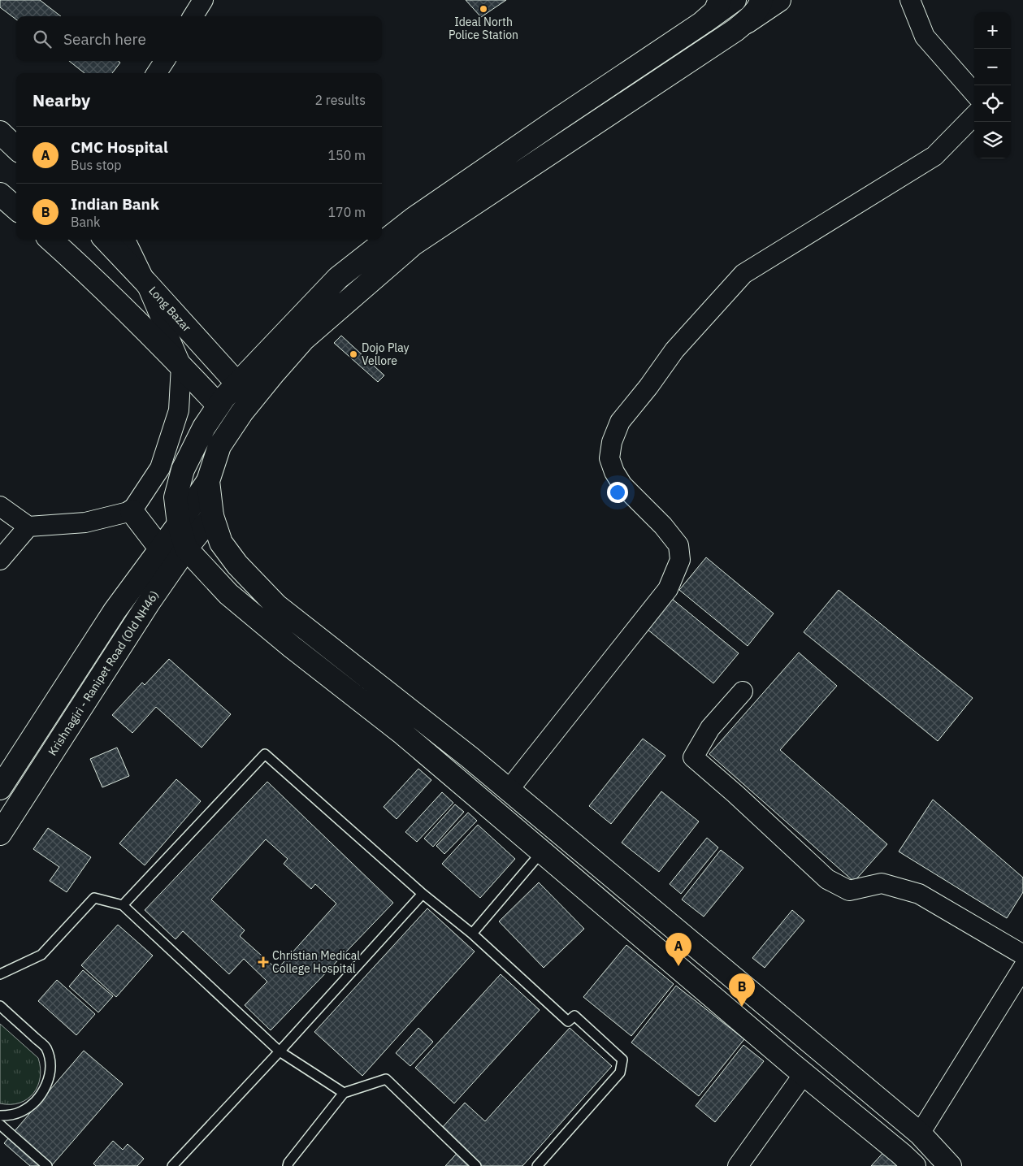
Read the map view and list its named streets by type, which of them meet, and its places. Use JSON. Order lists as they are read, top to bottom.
{
  "streets": {
    "main road": ["Long Bazar", "Krishnagiri - Ranipet Road (Old NH46)"]
  },
  "places": {
    "other": ["Ideal North Police Station", "Dojo Play Vellore"],
    "health": ["Christian Medical College Hospital"]
  },
  "page": {
    "map_buttons": ["+", "−"],
    "search": "Search here",
    "heading": ["Nearby", "2 results"],
    "list": [
      {
        "mark": "A",
        "name": "CMC Hospital",
        "note": "Bus stop",
        "value": "150 m"
      },
      {
        "mark": "B",
        "name": "Indian Bank",
        "note": "Bank",
        "value": "170 m"
      }
    ],
    "pins": ["A", "B"]
  }
}
